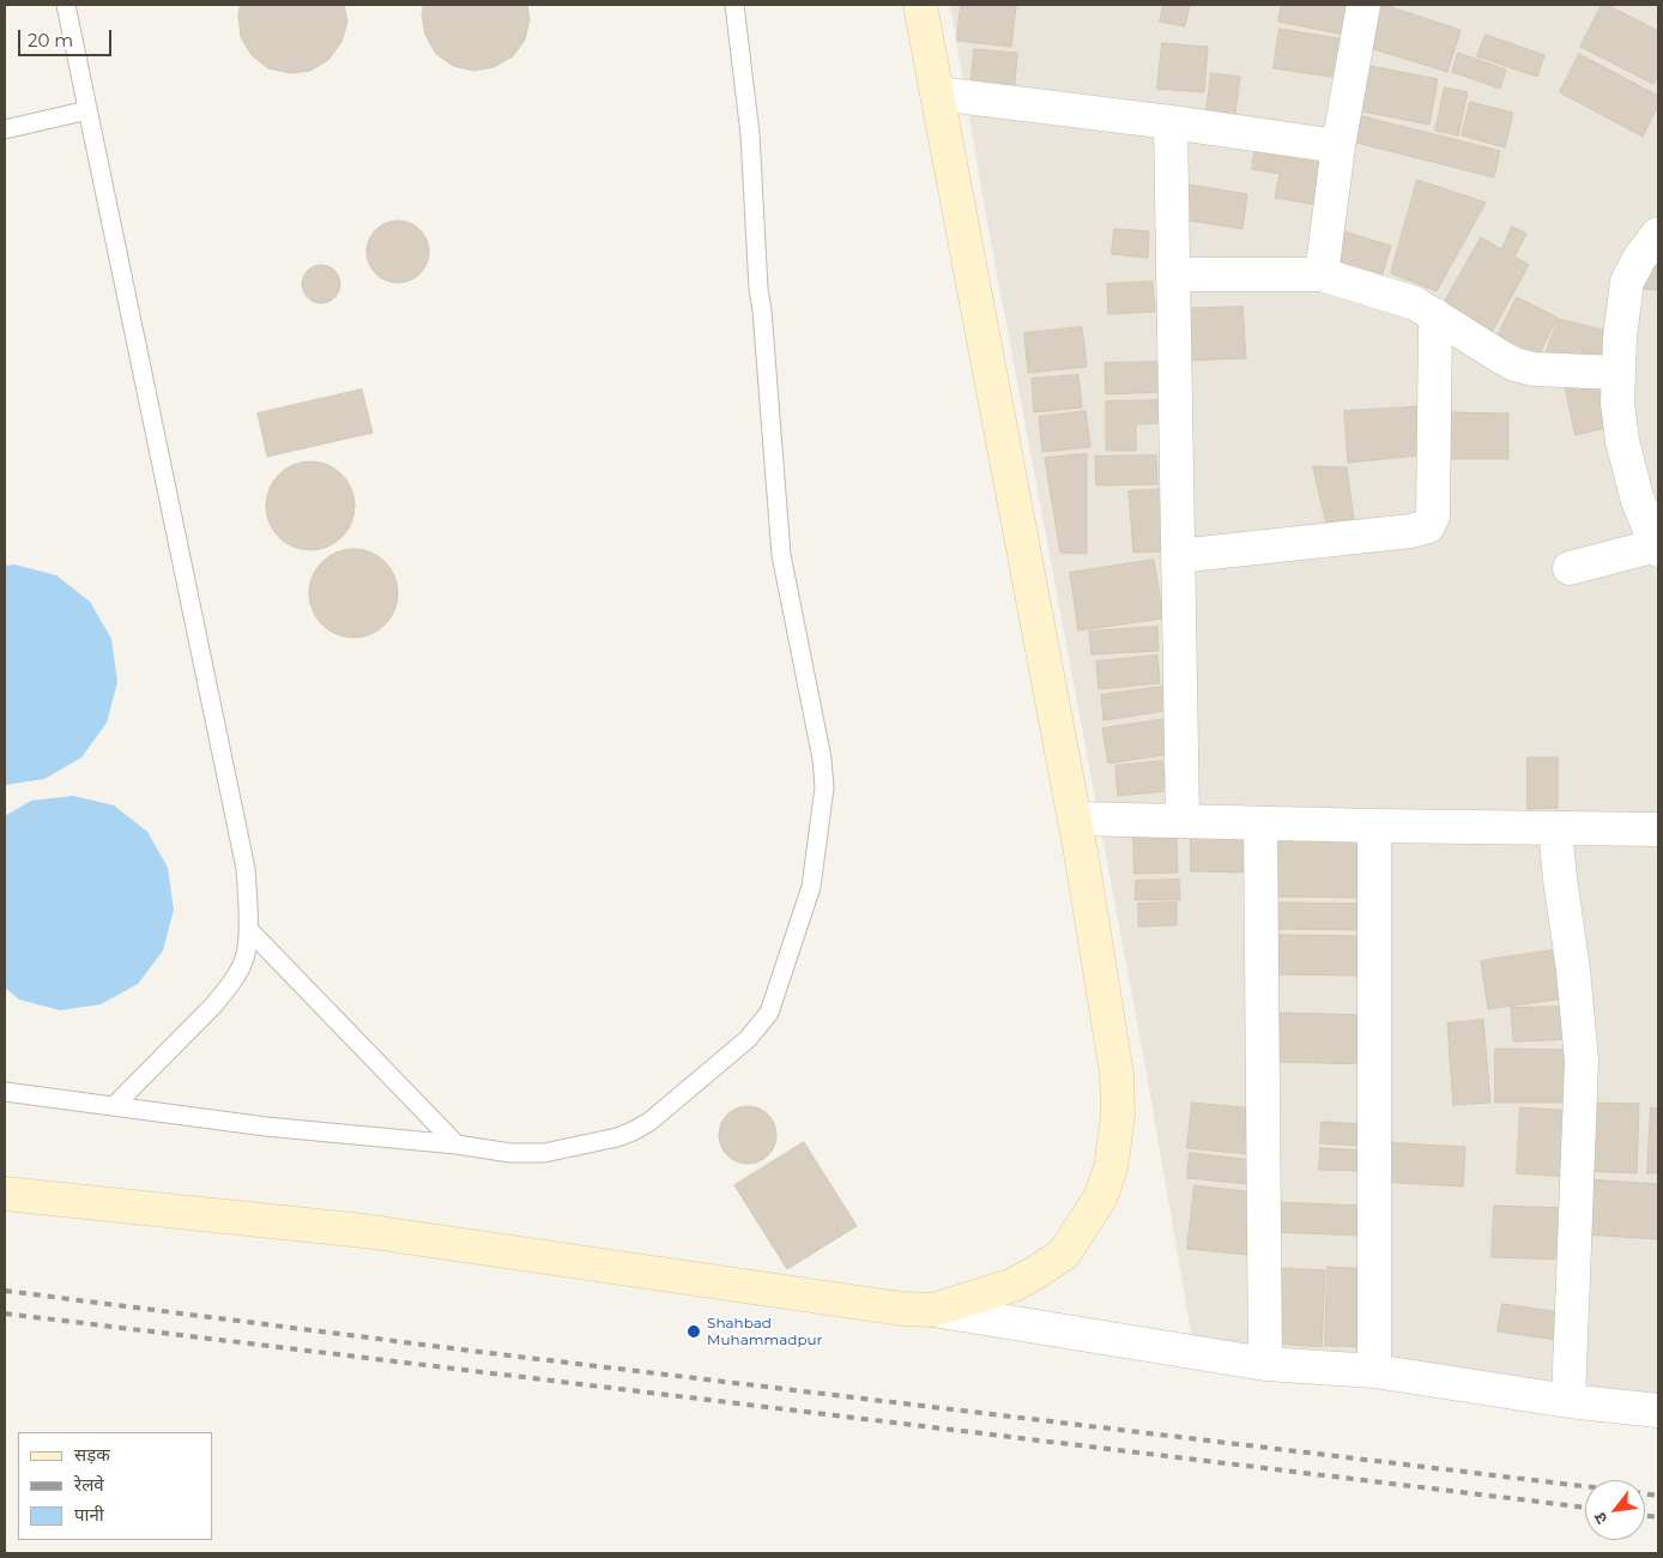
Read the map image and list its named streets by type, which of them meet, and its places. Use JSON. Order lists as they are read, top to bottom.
{
  "places": ["Shahbad Muhammadpur"],
  "legend": ["सड़क", "रेलवे", "पानी"],
  "scale_bar": "20 m",
  "north": "bottom left"
}
